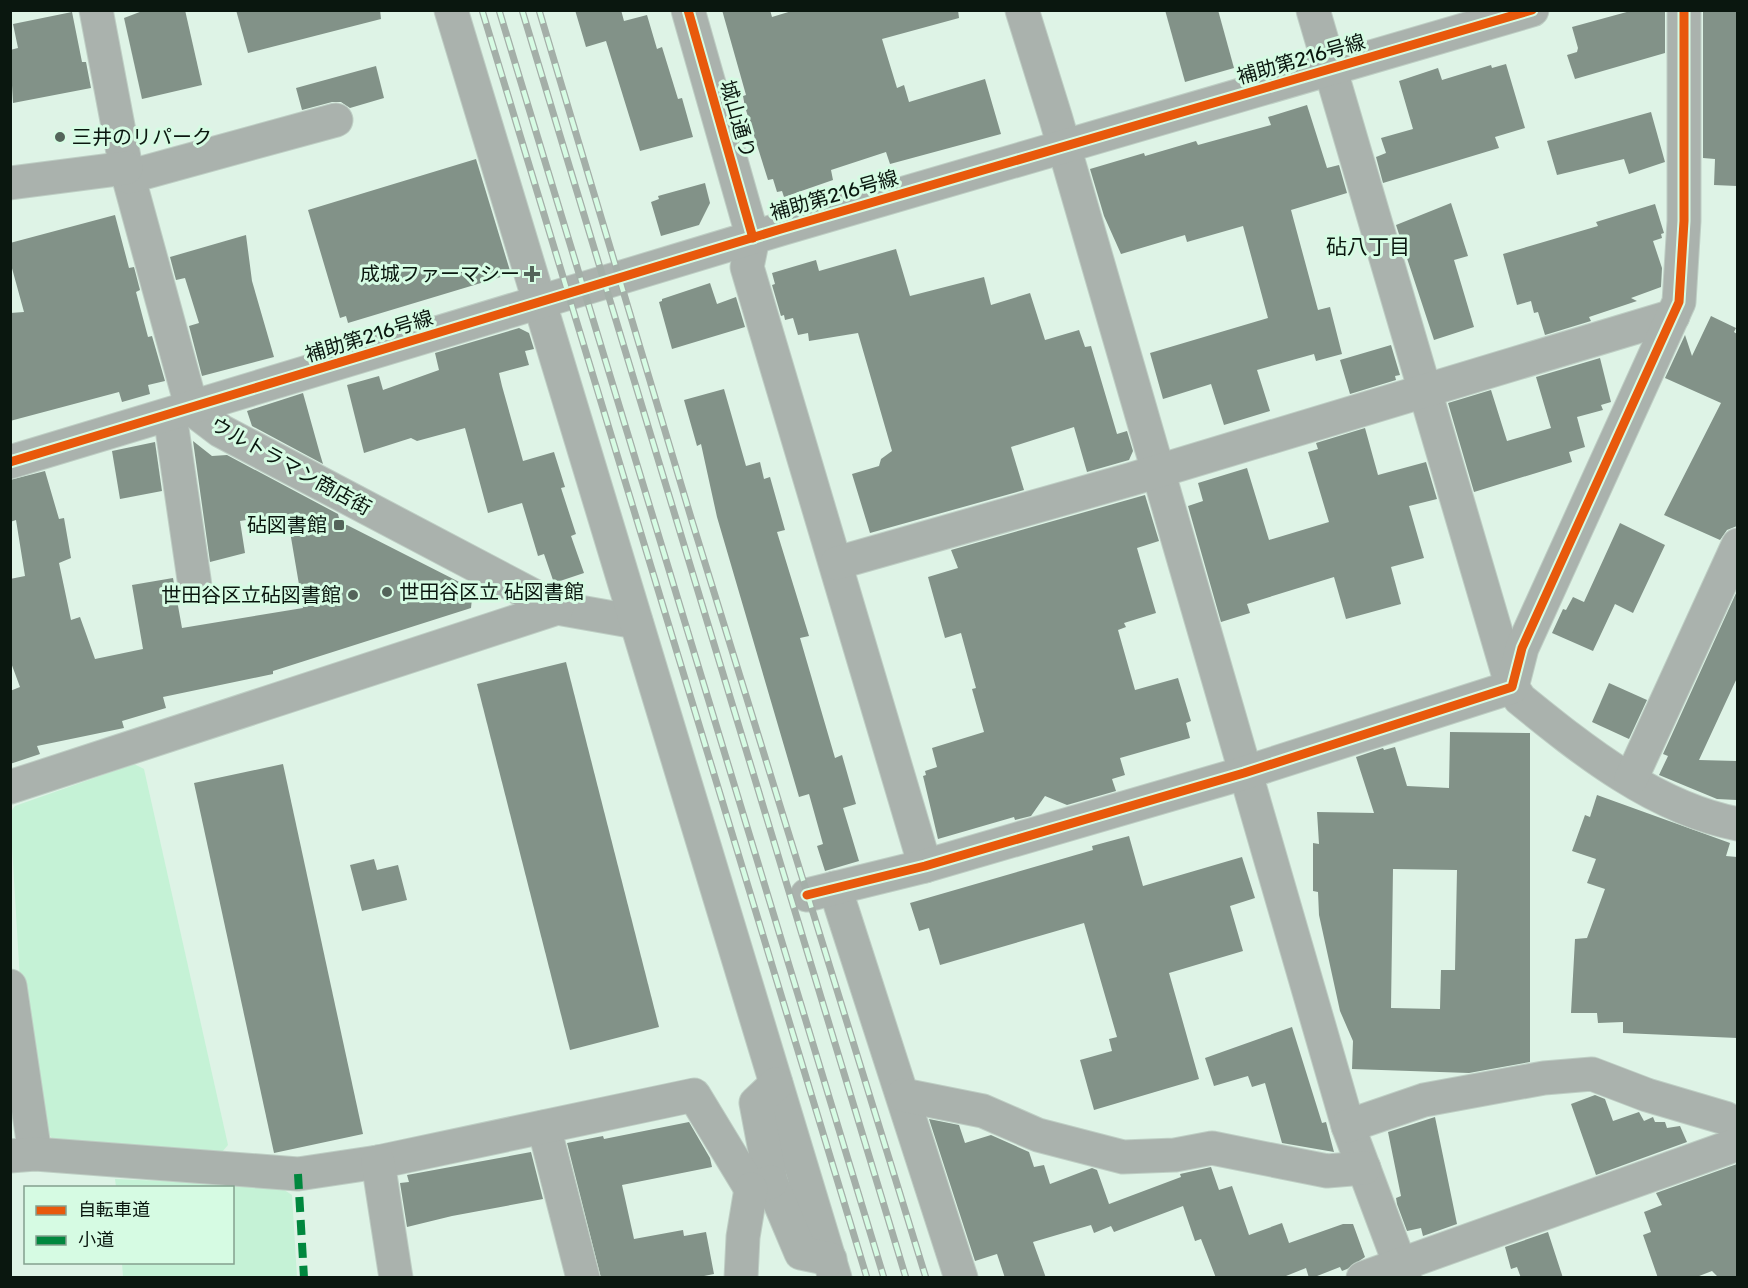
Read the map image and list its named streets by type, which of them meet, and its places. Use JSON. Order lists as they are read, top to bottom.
{
  "streets": {
    "street": ["補助第216号線", "城山通り", "ウルトラマン商店街"]
  },
  "crossings": [
    ["補助第216号線", "城山通り"],
    ["補助第216号線", "ウルトラマン商店街"]
  ],
  "districts": ["砧八丁目"],
  "places": {
    "other": ["三井のリパーク", "世田谷区立 砧図書館", "世田谷区立砧図書館"],
    "health": ["成城ファーマシー"],
    "transit": ["砧図書館"]
  },
  "legend": ["自転車道", "小道"]
}
